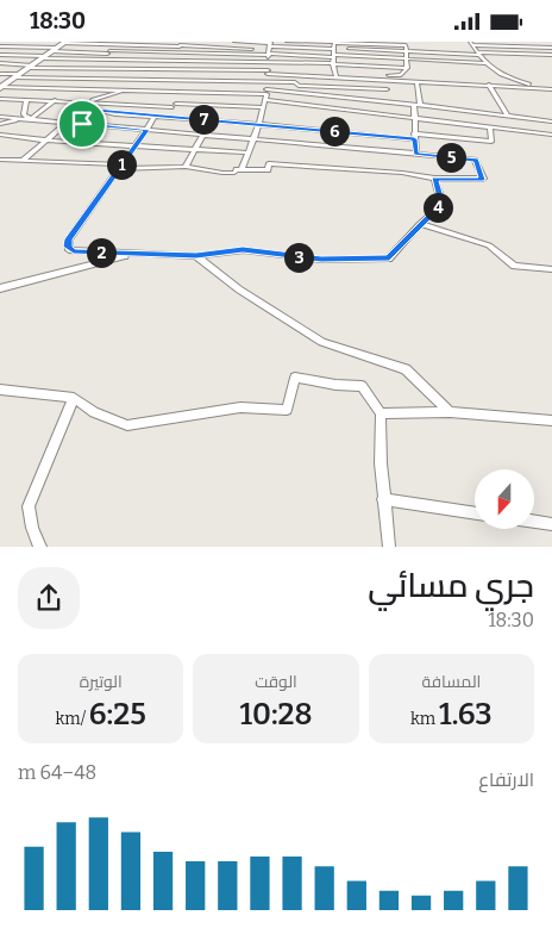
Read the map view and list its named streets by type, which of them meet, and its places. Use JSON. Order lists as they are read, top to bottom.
{
  "north": "bottom",
  "page": {
    "status": "18:30",
    "pins": [
      "7",
      "6",
      "5",
      "1",
      "4",
      "2",
      "3"
    ],
    "heading": ["جري مسائي", "18:30"],
    "stats": [
      ["المسافة", "1.63 km"],
      ["الوقت", "10:28"],
      ["الوتيرة", "6:25 /km"]
    ],
    "chart": ["الارتفاع", "48–64 m"]
  }
}
